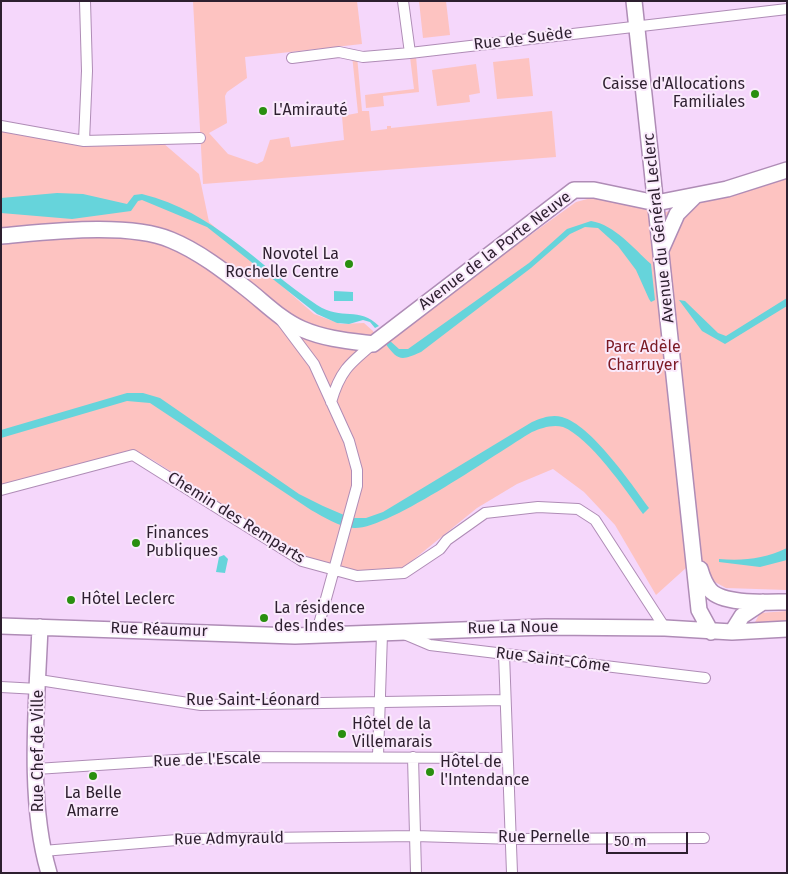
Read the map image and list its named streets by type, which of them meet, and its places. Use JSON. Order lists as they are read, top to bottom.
{
  "streets": {
    "street": [
      "Rue de Suède",
      "Avenue du Général Leclerc",
      "Avenue de la Porte Neuve",
      "Chemin des Remparts",
      "Rue La Noue",
      "Rue Réaumur",
      "Rue Saint-Côme",
      "Rue Saint-Léonard",
      "Rue Chef de Ville",
      "Rue de l'Escale",
      "Rue Pernelle",
      "Rue Admyrauld"
    ]
  },
  "crossings": [
    ["Rue de Suède", "Avenue du Général Leclerc"],
    ["Avenue du Général Leclerc", "Avenue de la Porte Neuve"],
    ["Avenue du Général Leclerc", "Rue La Noue"],
    ["Chemin des Remparts", "Rue La Noue"],
    ["Rue La Noue", "Rue Réaumur"],
    ["Rue La Noue", "Rue Saint-Côme"],
    ["Rue Réaumur", "Rue Chef de Ville"],
    ["Rue Saint-Léonard", "Rue Chef de Ville"],
    ["Rue Chef de Ville", "Rue de l'Escale"],
    ["Rue Chef de Ville", "Rue Admyrauld"],
    ["Rue Pernelle", "Rue Admyrauld"]
  ],
  "parks": ["Parc Adèle Charruyer"],
  "places": [
    "Caisse d'Allocations Familiales",
    "L'Amirauté",
    "Novotel La Rochelle Centre",
    "Finances Publiques",
    "Hôtel Leclerc",
    "La résidence des Indes",
    "Hôtel de la Villemarais",
    "Hôtel de l'Intendance",
    "La Belle Amarre"
  ],
  "scale_bar": "50 m"
}
